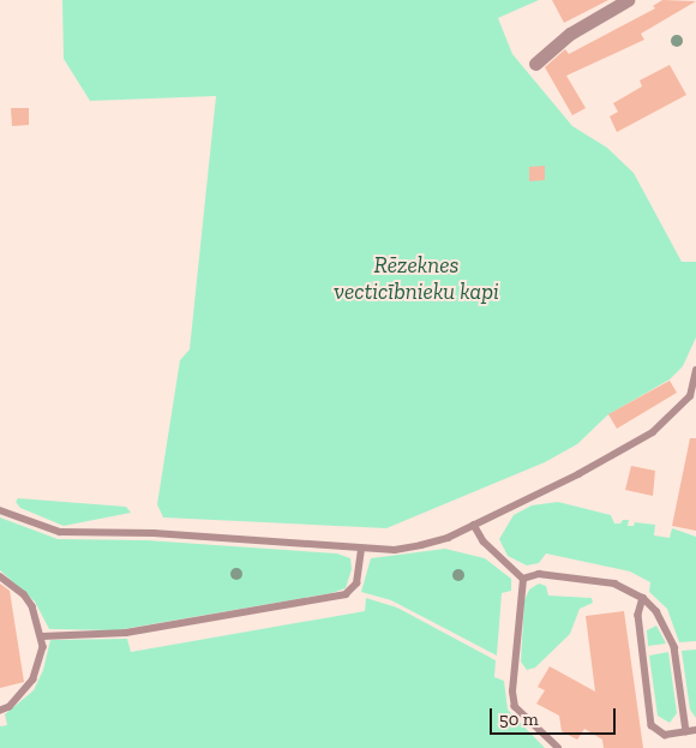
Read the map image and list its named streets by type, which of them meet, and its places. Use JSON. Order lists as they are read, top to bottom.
{
  "parks": ["Rēzeknes vecticībnieku kapi"],
  "scale_bar": "50 m"
}
